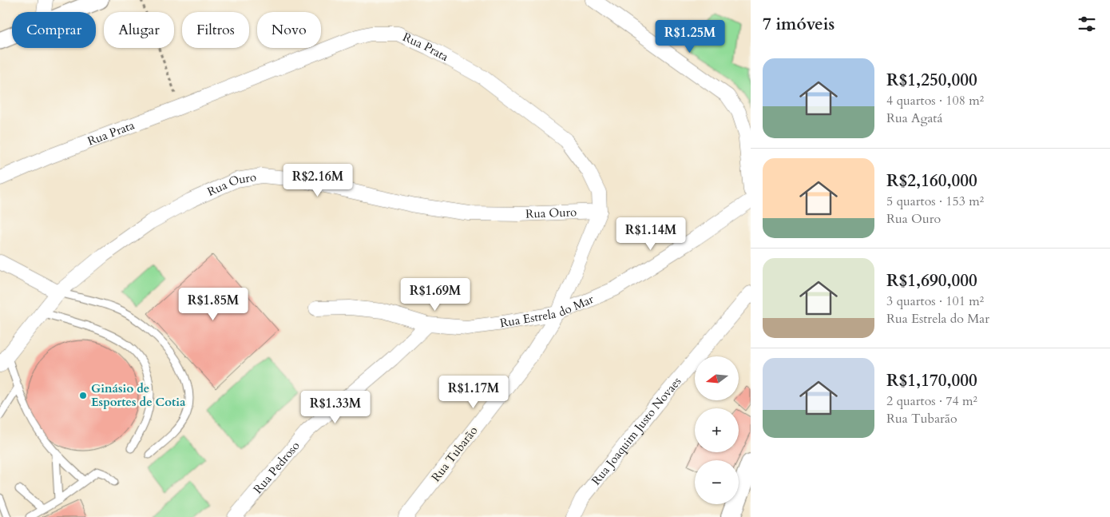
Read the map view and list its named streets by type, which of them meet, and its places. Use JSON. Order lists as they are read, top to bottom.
{
  "streets": {
    "street": [
      "Rua Prata",
      "Rua Ouro",
      "Rua Estrela do Mar",
      "Rua Joaquim Justo Novaes",
      "Rua Tubarão",
      "Rua Pedroso"
    ]
  },
  "crossings": [
    ["Rua Prata", "Rua Ouro"],
    ["Rua Prata", "Rua Estrela do Mar"],
    ["Rua Prata", "Rua Tubarão"],
    ["Rua Estrela do Mar", "Rua Tubarão"],
    ["Rua Estrela do Mar", "Rua Pedroso"]
  ],
  "places": ["Ginásio de Esportes de Cotia"],
  "north": "left",
  "page": {
    "heading": "7 imóveis",
    "chip": [
      "Comprar",
      "Alugar",
      "Filtros",
      "Novo"
    ],
    "price": [
      "R$1.25M",
      "R$2.16M",
      "R$1.14M",
      "R$1.69M",
      "R$1.85M",
      "R$1.17M",
      "R$1.33M"
    ],
    "list": [
      {
        "name": "R$1,250,000",
        "note": "4 quartos · 108 m² · Rua Agatá"
      },
      {
        "name": "R$2,160,000",
        "note": "5 quartos · 153 m² · Rua Ouro"
      },
      {
        "name": "R$1,690,000",
        "note": "3 quartos · 101 m² · Rua Estrela do Mar"
      },
      {
        "name": "R$1,170,000",
        "note": "2 quartos · 74 m² · Rua Tubarão"
      }
    ],
    "map_buttons": ["+", "−"]
  }
}
